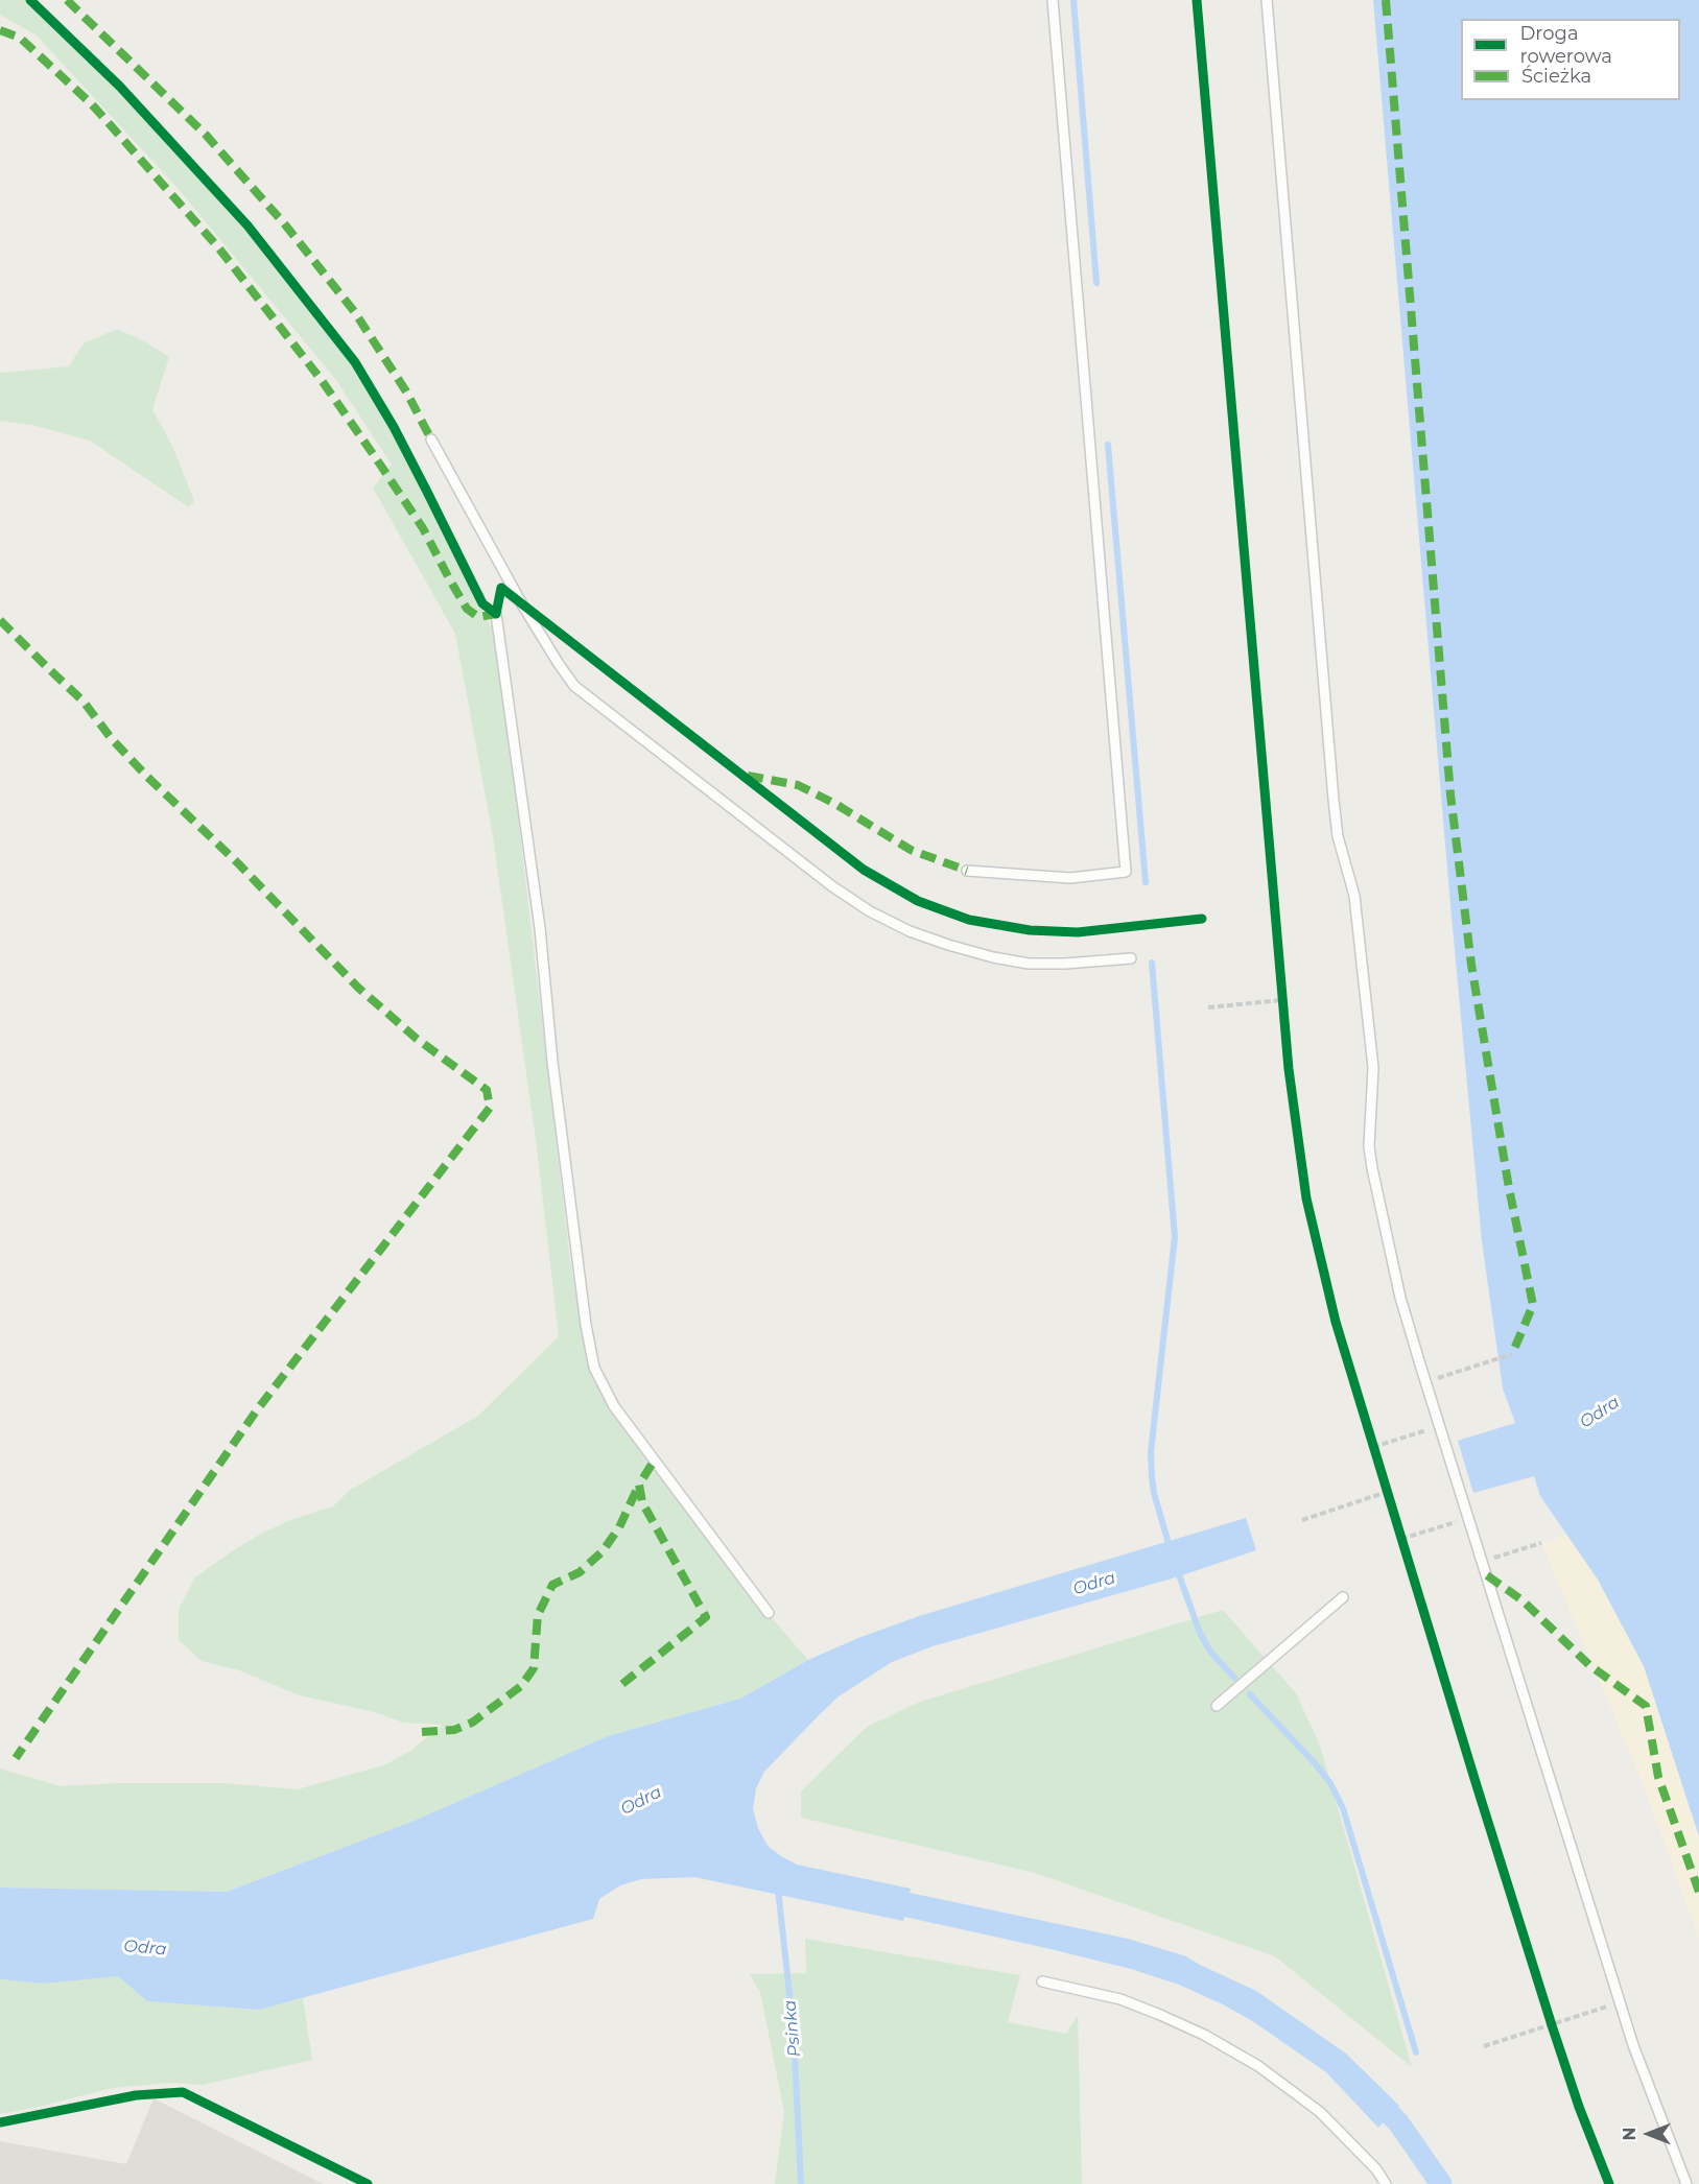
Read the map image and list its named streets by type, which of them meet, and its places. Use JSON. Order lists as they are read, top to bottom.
{
  "water": ["Odra", "Psinka"],
  "legend": ["Droga rowerowa", "Ścieżka"],
  "north": "left"
}
